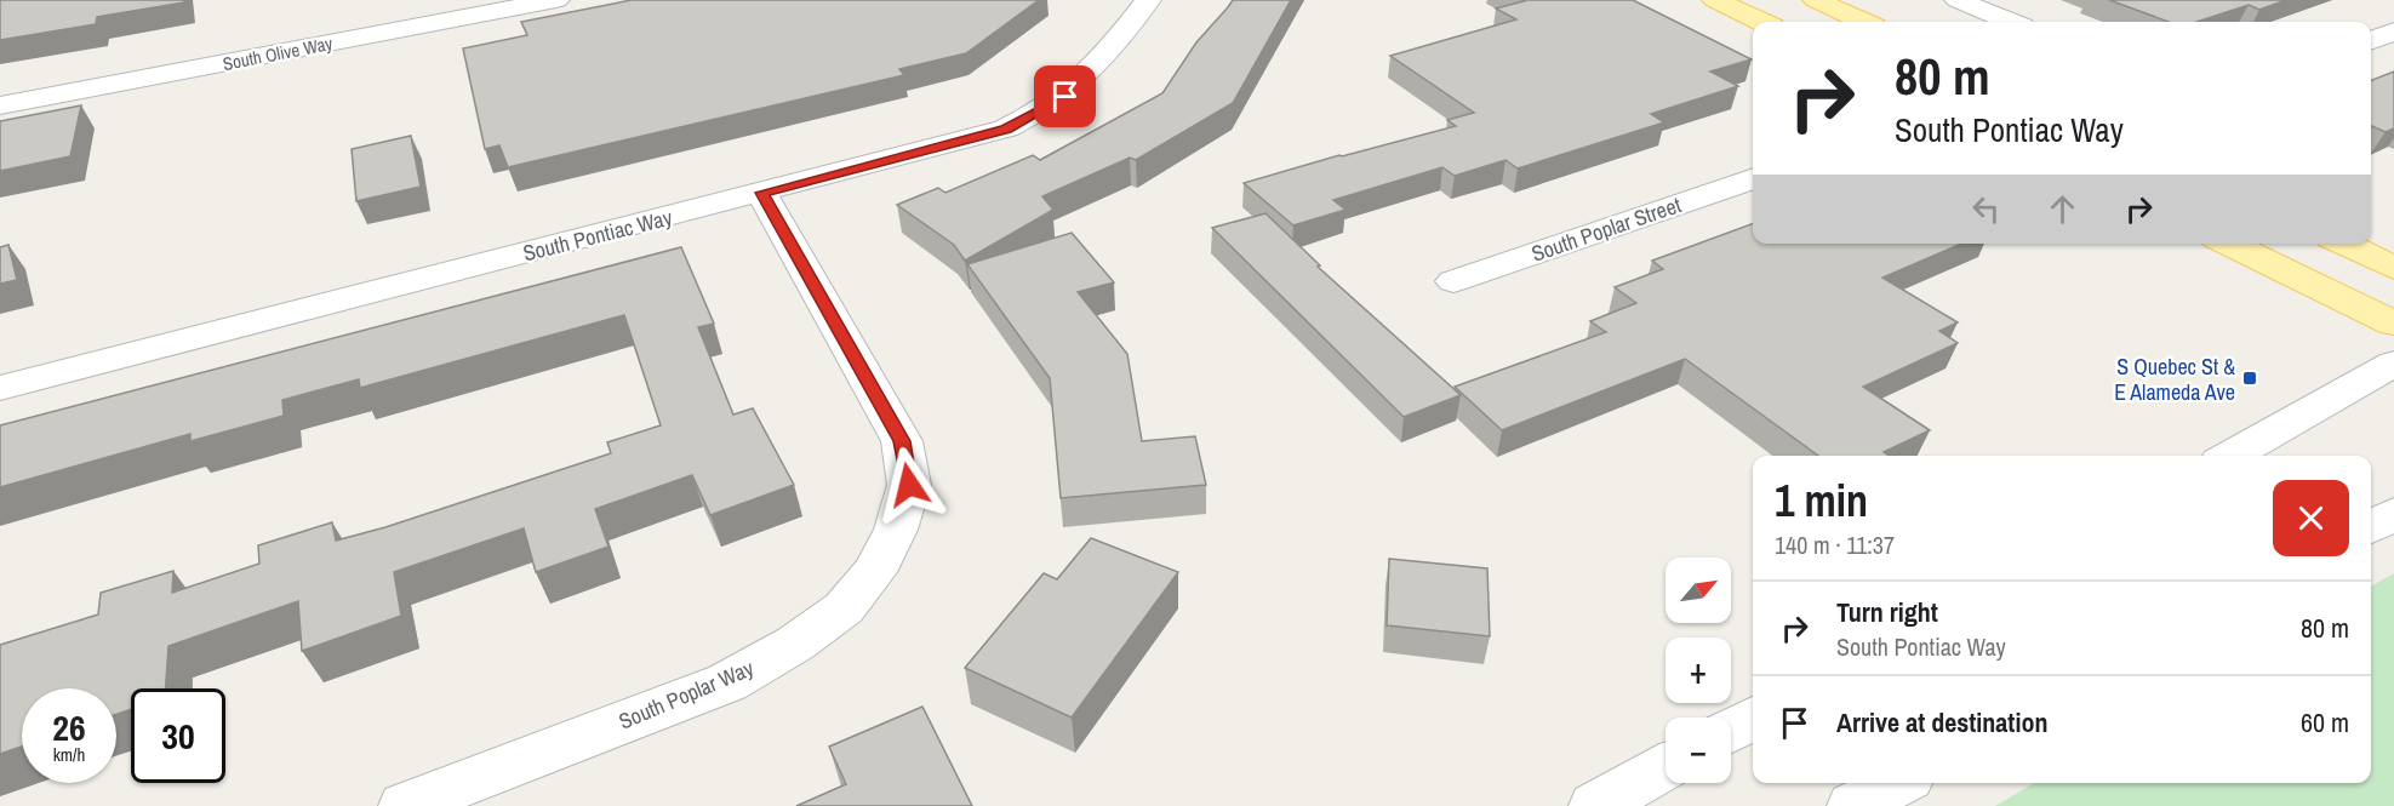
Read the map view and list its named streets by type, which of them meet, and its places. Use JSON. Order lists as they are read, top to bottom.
{
  "streets": {
    "street": [
      "South Olive Way",
      "South Poplar Street",
      "South Pontiac Way",
      "South Poplar Way"
    ]
  },
  "crossings": [
    ["South Pontiac Way", "South Poplar Way"]
  ],
  "places": {
    "transit": ["S Quebec St & E Alameda Ave"]
  },
  "north": "top right",
  "page": {
    "turn": ["80 m", "South Pontiac Way"],
    "heading": ["1 min", "140 m · 11:37"],
    "map_buttons": ["+", "−"],
    "list": [
      {
        "name": "Turn right",
        "note": "South Pontiac Way",
        "value": "80 m"
      },
      {
        "name": "Arrive at destination",
        "value": "60 m"
      }
    ],
    "speed": "26 km/h",
    "limit": "30"
  }
}
